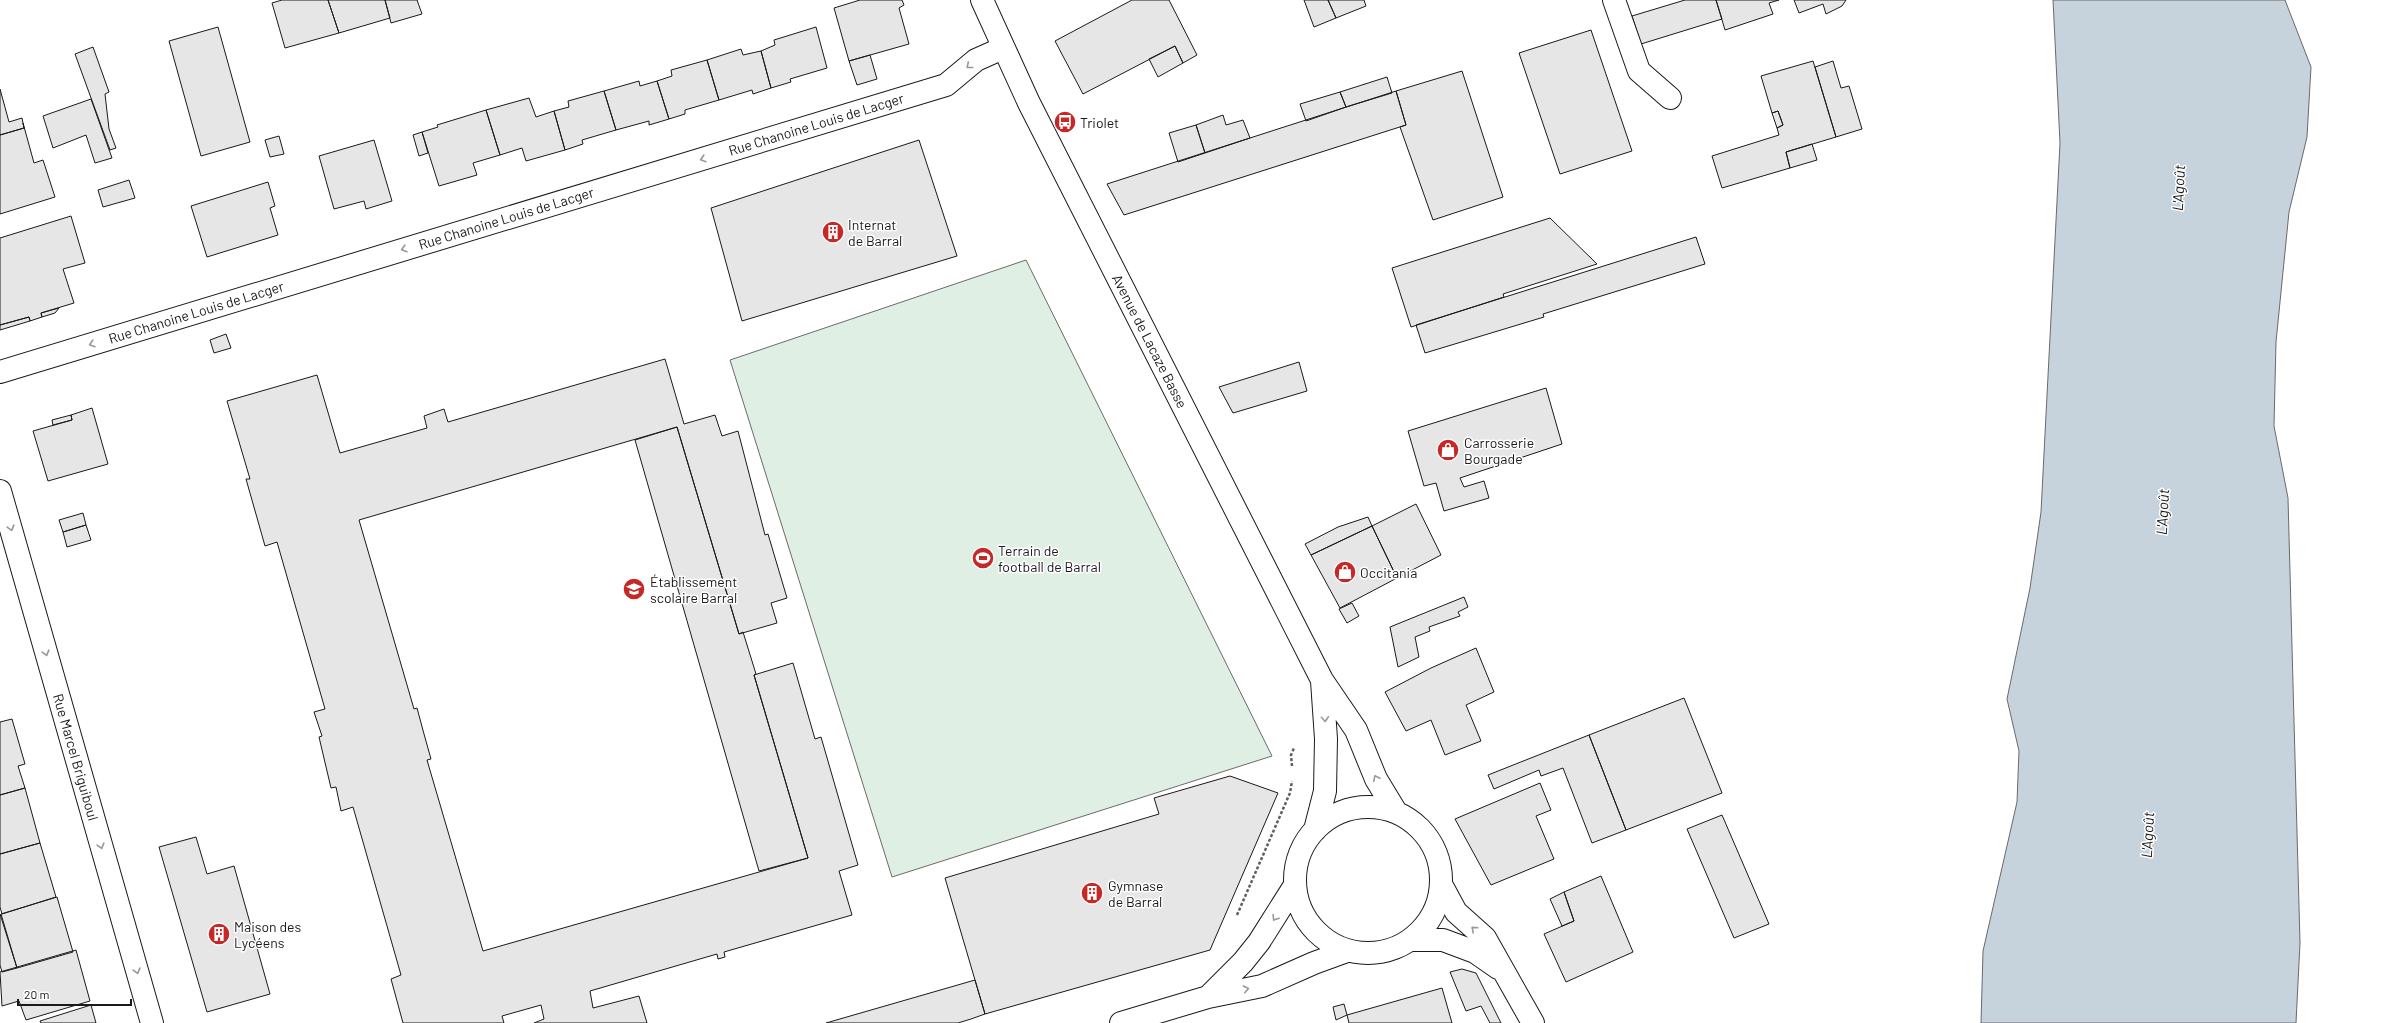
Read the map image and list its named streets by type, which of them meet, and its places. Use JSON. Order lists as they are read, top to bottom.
{
  "streets": {
    "street": ["Rue Chanoine Louis de Lacger", "Avenue de Lacaze Basse", "Rue Marcel Briguiboul"]
  },
  "crossings": [
    ["Rue Chanoine Louis de Lacger", "Avenue de Lacaze Basse"]
  ],
  "one_way": ["Rue Chanoine Louis de Lacger", "Rue Marcel Briguiboul"],
  "water": ["L'Agoût"],
  "places": {
    "bus stop": ["Triolet"],
    "building": ["Internat de Barral", "Gymnase de Barral", "Maison des Lycéens"],
    "shop": ["Carrosserie Bourgade", "Occitania"],
    "sports": ["Terrain de football de Barral"],
    "school or university": ["Établissement scolaire Barral"]
  },
  "scale_bar": "20 m"
}
